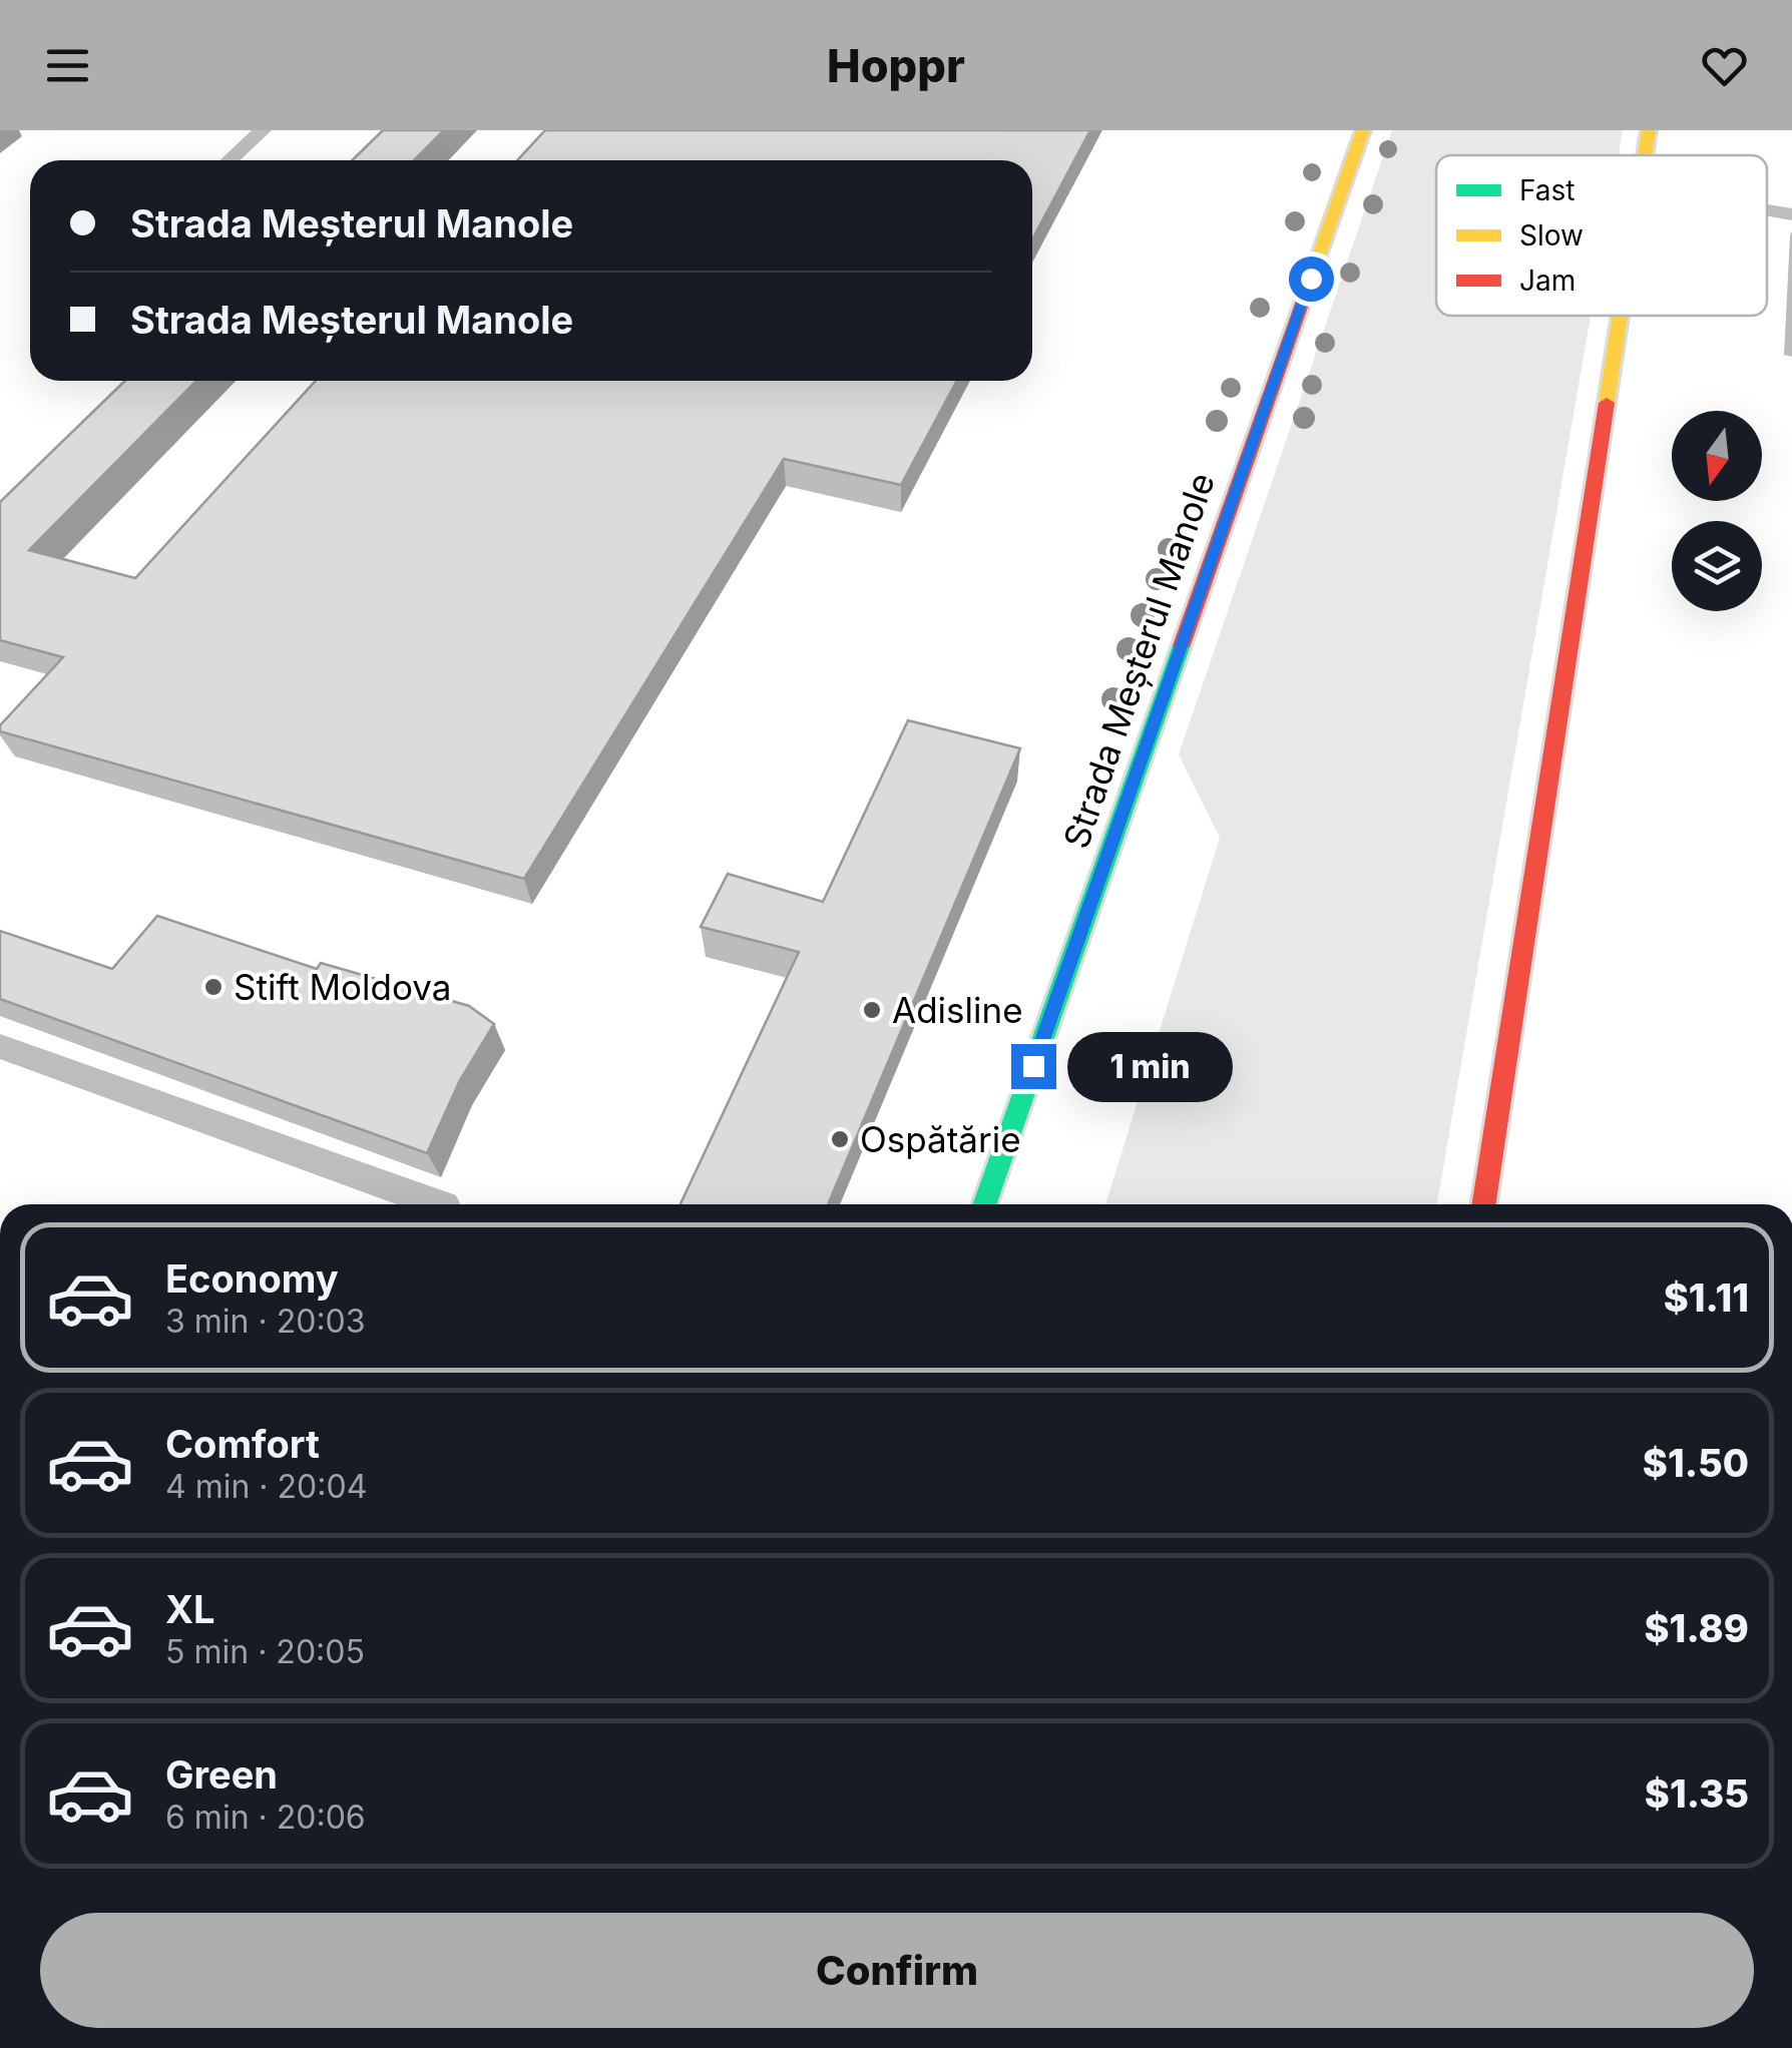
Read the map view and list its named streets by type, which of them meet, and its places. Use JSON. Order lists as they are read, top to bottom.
{
  "streets": {
    "main road": ["Strada Meșterul Manole"]
  },
  "places": ["Stift Moldova", "Adisline", "Ospătărie"],
  "legend": ["Fast", "Slow", "Jam"],
  "north": "bottom",
  "page": {
    "header": "Hoppr",
    "banner": ["Strada Meșterul Manole", "Strada Meșterul Manole"],
    "bubble": "1 min",
    "list": [
      {
        "name": "Economy",
        "note": "3 min · 20:03",
        "value": "$1.11"
      },
      {
        "name": "Comfort",
        "note": "4 min · 20:04",
        "value": "$1.50"
      },
      {
        "name": "XL",
        "note": "5 min · 20:05",
        "value": "$1.89"
      },
      {
        "name": "Green",
        "note": "6 min · 20:06",
        "value": "$1.35"
      }
    ],
    "buttons": "Confirm"
  }
}
